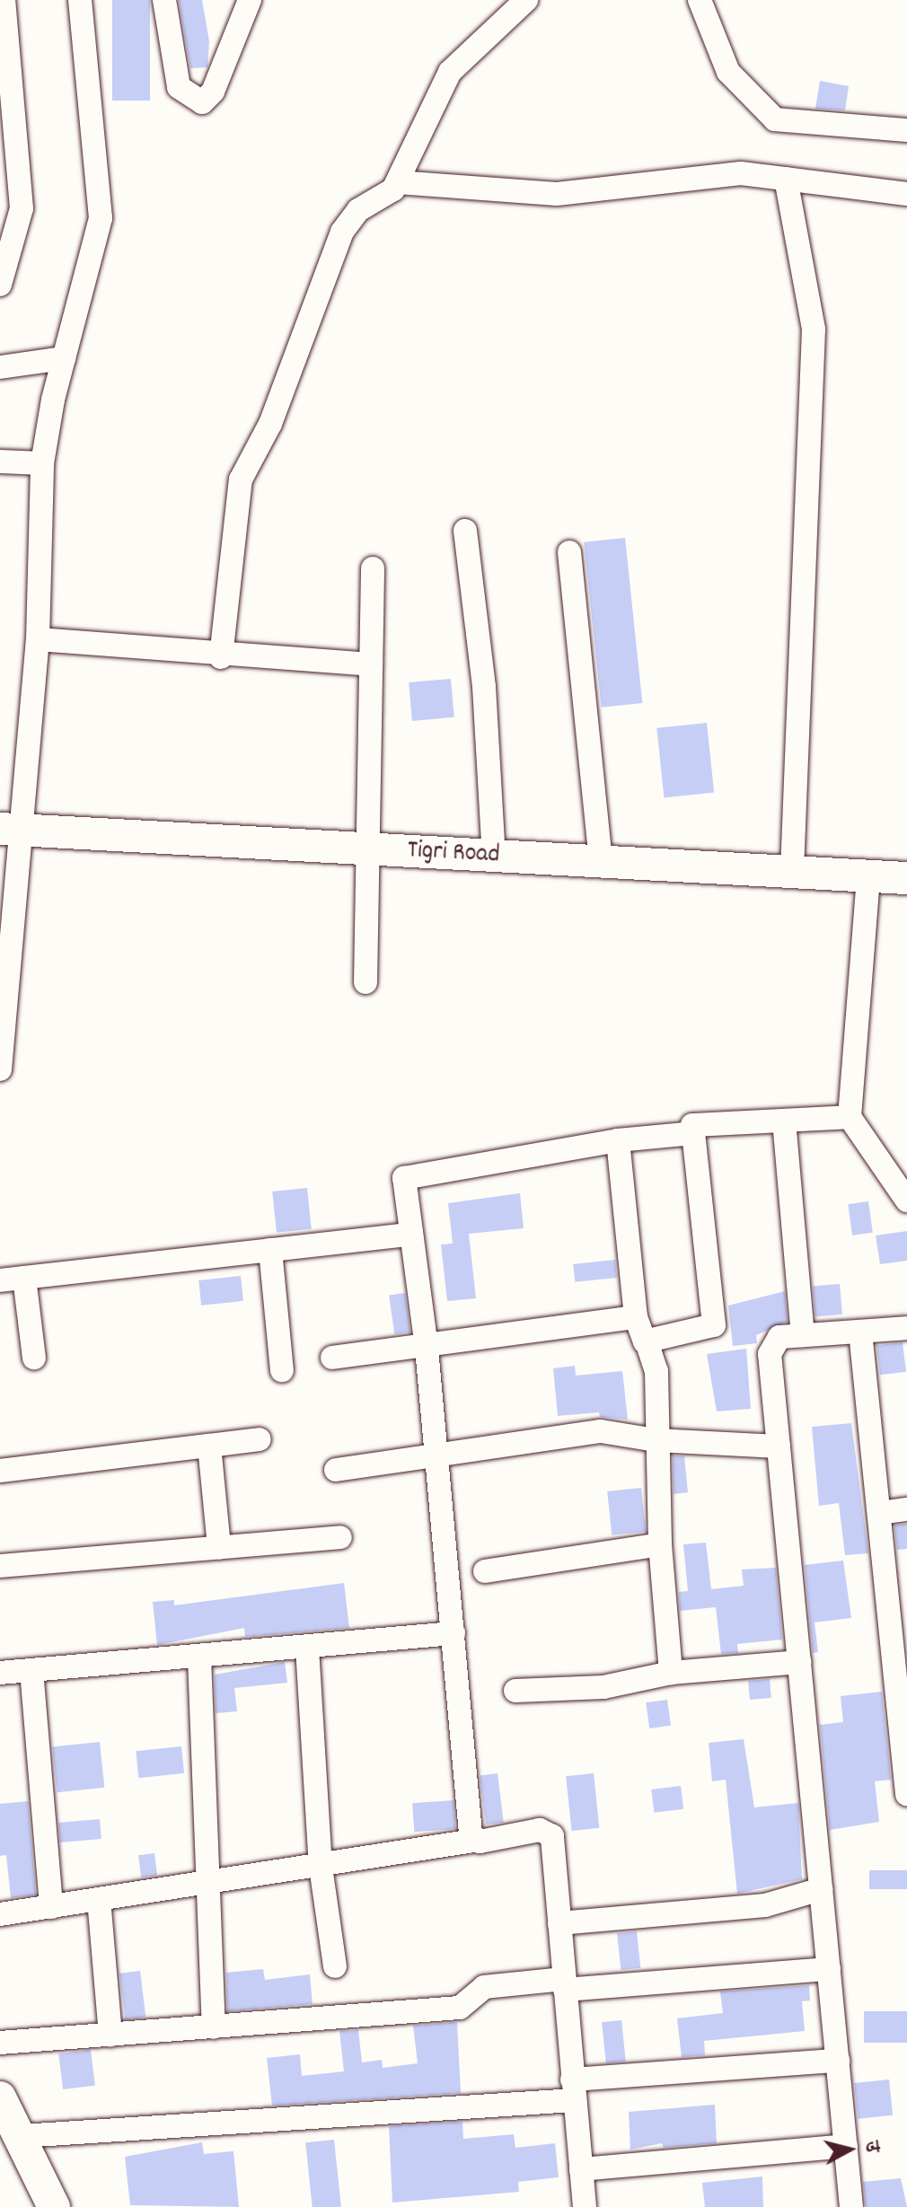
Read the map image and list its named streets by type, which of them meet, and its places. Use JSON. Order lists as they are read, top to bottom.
{
  "streets": {
    "street": ["Tigri Road"]
  },
  "north": "right"
}
